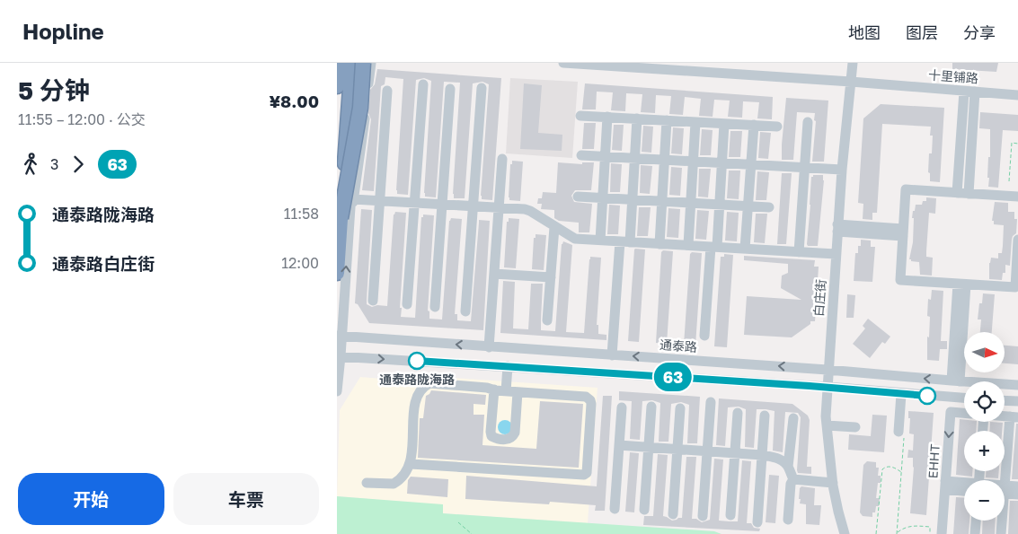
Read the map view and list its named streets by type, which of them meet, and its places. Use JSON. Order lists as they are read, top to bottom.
{
  "streets": {
    "street": [
      "十里铺路",
      "白庄街",
      "通泰路",
      "EHHT"
    ]
  },
  "crossings": [
    ["十里铺路", "白庄街"],
    ["白庄街", "通泰路"]
  ],
  "places": ["通泰路陇海路"],
  "lines": ["bus line 63"],
  "north": "right",
  "page": {
    "header": "Hopline",
    "nav": ["地图", "图层", "分享"],
    "heading": ["5 分钟", "11:55 – 12:00 · 公交", "¥8.00"],
    "on_map": "63",
    "legs": ["3", "63"],
    "list": [
      {
        "name": "通泰路陇海路",
        "value": "11:58"
      },
      {
        "name": "通泰路白庄街",
        "value": "12:00"
      }
    ],
    "map_buttons": ["+", "−"],
    "buttons": ["开始", "车票"]
  }
}
